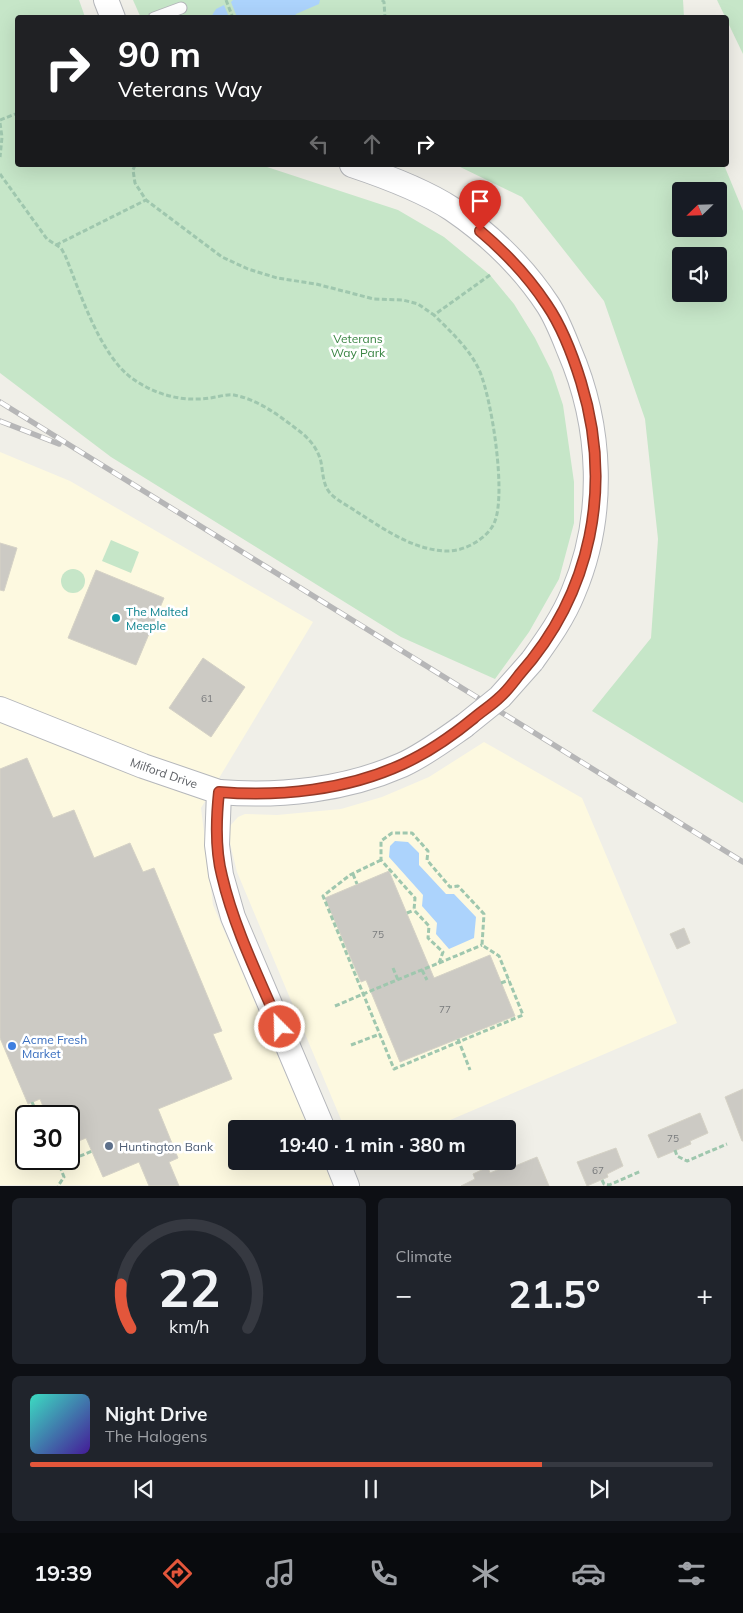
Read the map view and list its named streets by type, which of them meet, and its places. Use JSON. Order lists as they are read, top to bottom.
{
  "streets": {
    "street": ["Milford Drive"]
  },
  "parks": ["Veterans Way Park"],
  "places": ["The Malted Meeple", "Acme Fresh Market", "Huntington Bank"],
  "house_numbers": [
    "61",
    "75",
    "77",
    "75",
    "67"
  ],
  "north": "bottom left",
  "page": {
    "turn": ["90 m", "Veterans Way"],
    "limit": "30",
    "trip": "19:40 · 1 min · 380 m",
    "tile": "Climate",
    "heat": ["−", "21.5°", "+"],
    "song": ["Night Drive", "The Halogens"],
    "tabs": "19:39",
    "gauge": ["22", "km/h"]
  }
}
